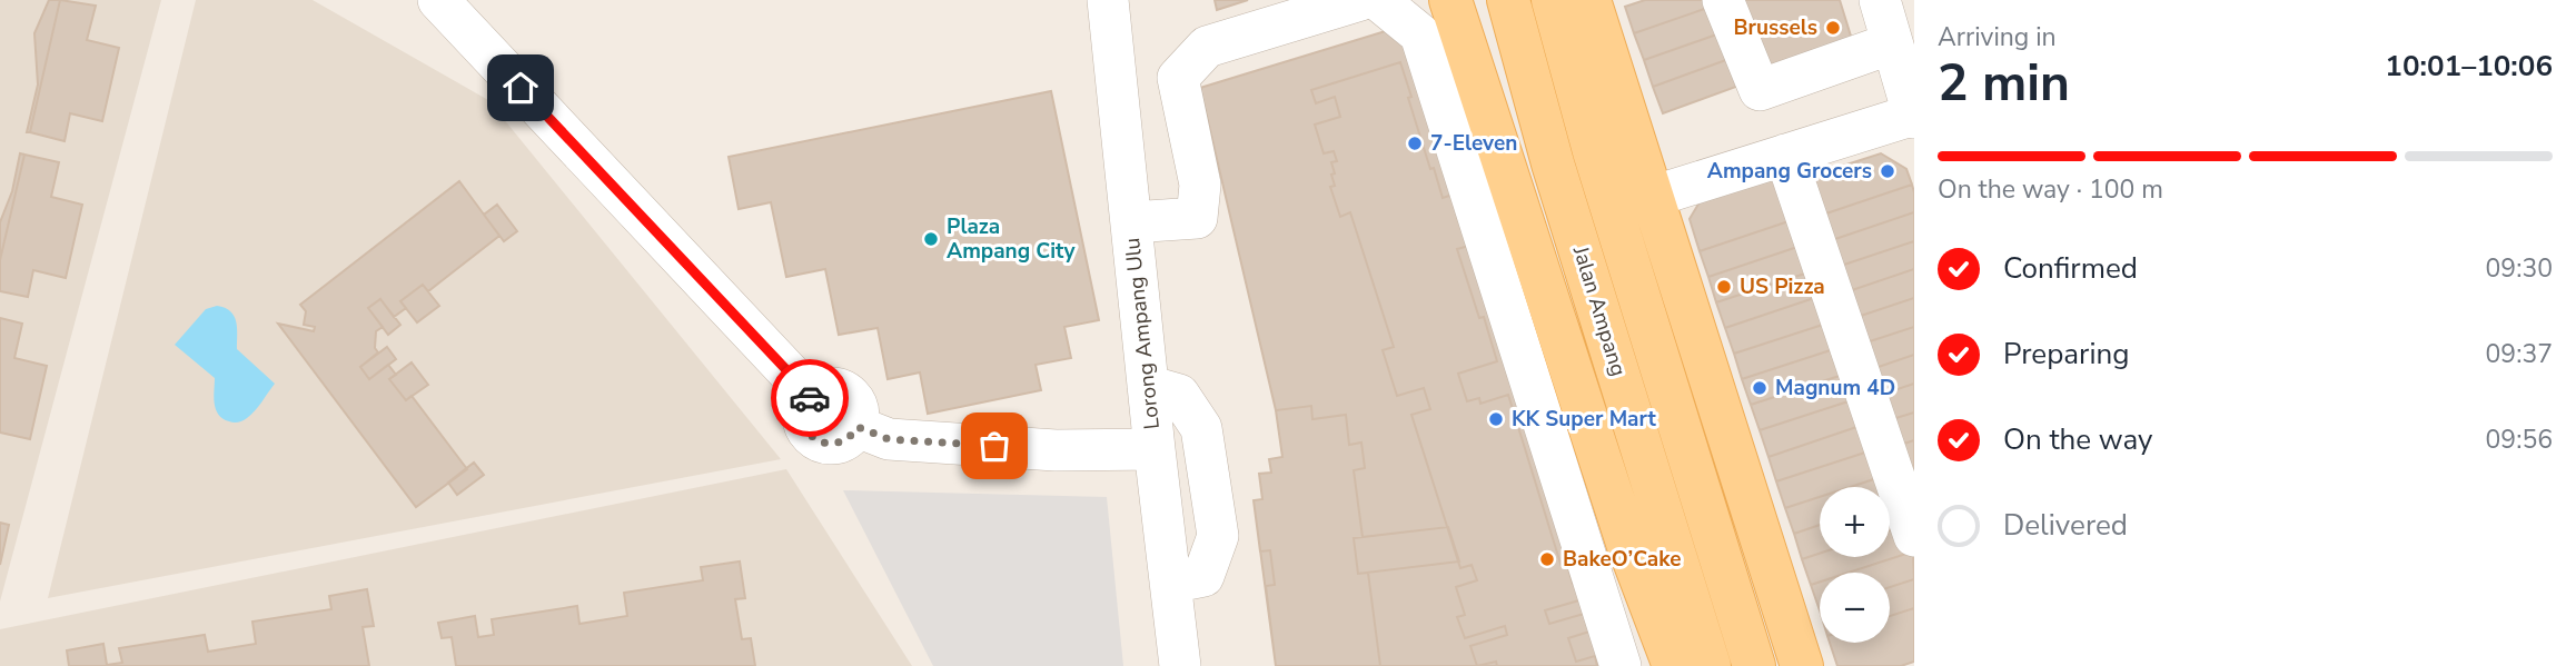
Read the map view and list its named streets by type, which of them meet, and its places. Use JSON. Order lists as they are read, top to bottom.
{
  "streets": {
    "main road": ["Jalan Ampang"],
    "street": ["Lorong Ampang Ulu"]
  },
  "places": [
    "Brussels",
    "7-Eleven",
    "Ampang Grocers",
    "Plaza Ampang City",
    "US Pizza",
    "Magnum 4D",
    "KK Super Mart",
    "BakeO’Cake"
  ],
  "page": {
    "heading": ["2 min", "Arriving in", "10:01–10:06"],
    "bar": "On the way · 100 m",
    "list": [
      ["Confirmed", "09:30"],
      ["Preparing", "09:37"],
      ["On the way", "09:56"],
      "Delivered"
    ],
    "map_buttons": ["+", "−"]
  }
}
